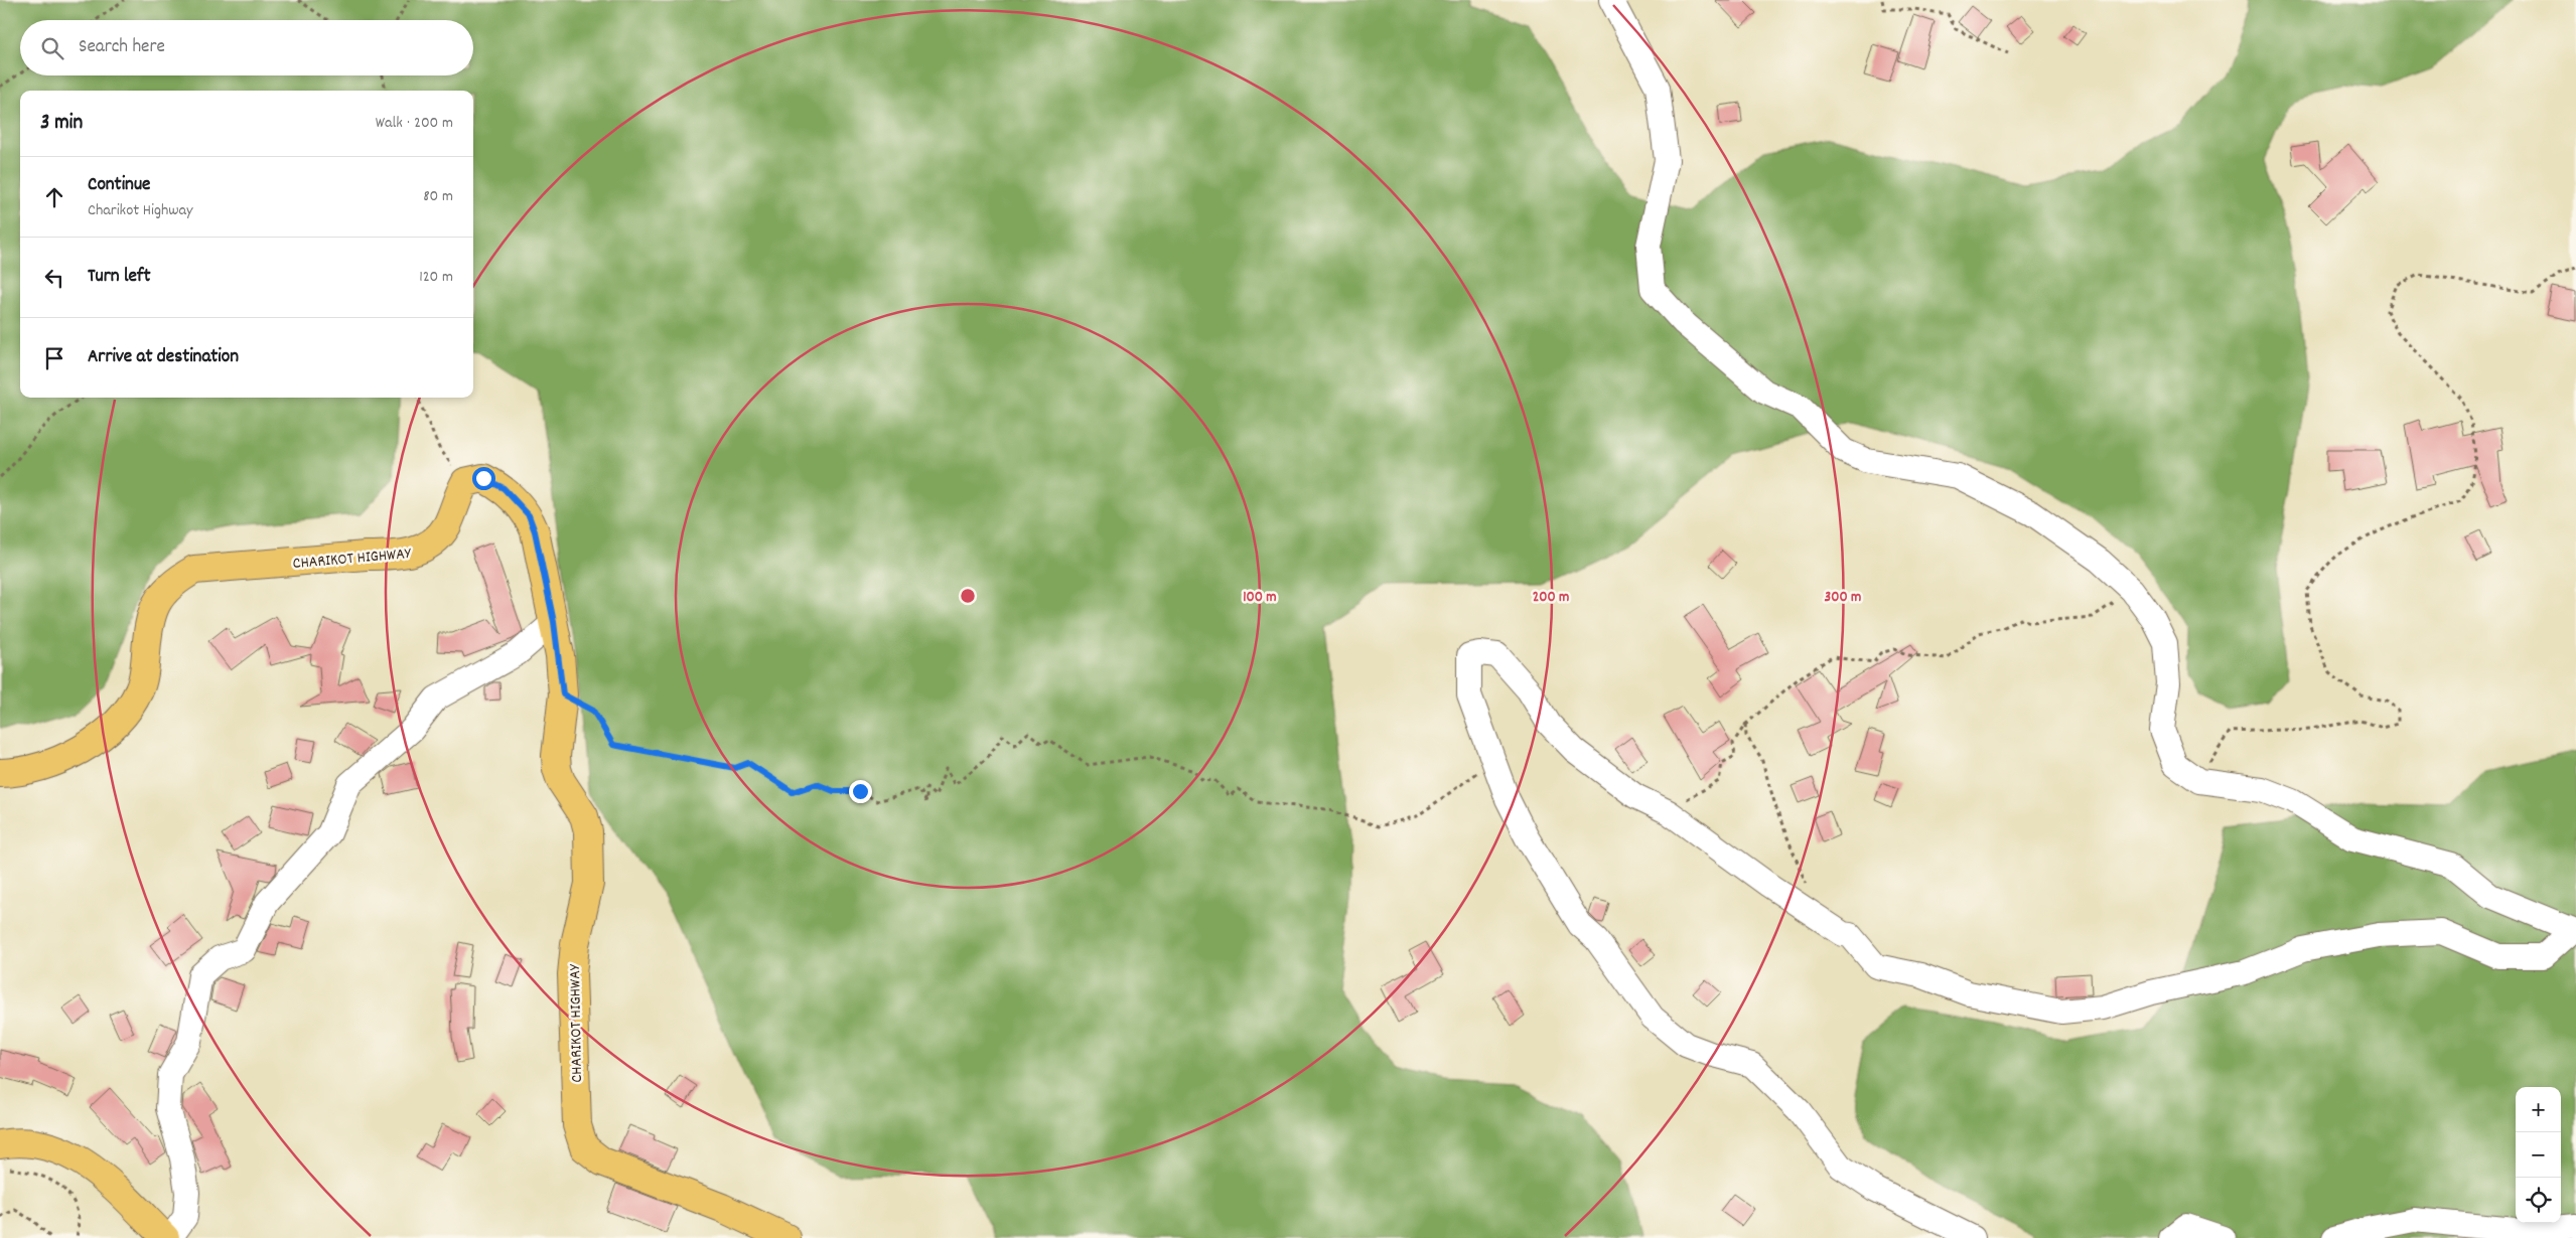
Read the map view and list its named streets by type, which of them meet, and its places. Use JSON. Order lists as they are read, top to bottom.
{
  "streets": {
    "main road": ["CHARIKOT HIGHWAY"]
  },
  "page": {
    "search": "Search here",
    "heading": ["3 min", "Walk · 200 m"],
    "list": [
      ["Continue", "Charikot Highway", "80 m"],
      ["Turn left", "120 m"],
      "Arrive at destination"
    ],
    "map_buttons": ["+", "−"]
  },
  "rings": ["100 m", "200 m", "300 m"]
}
